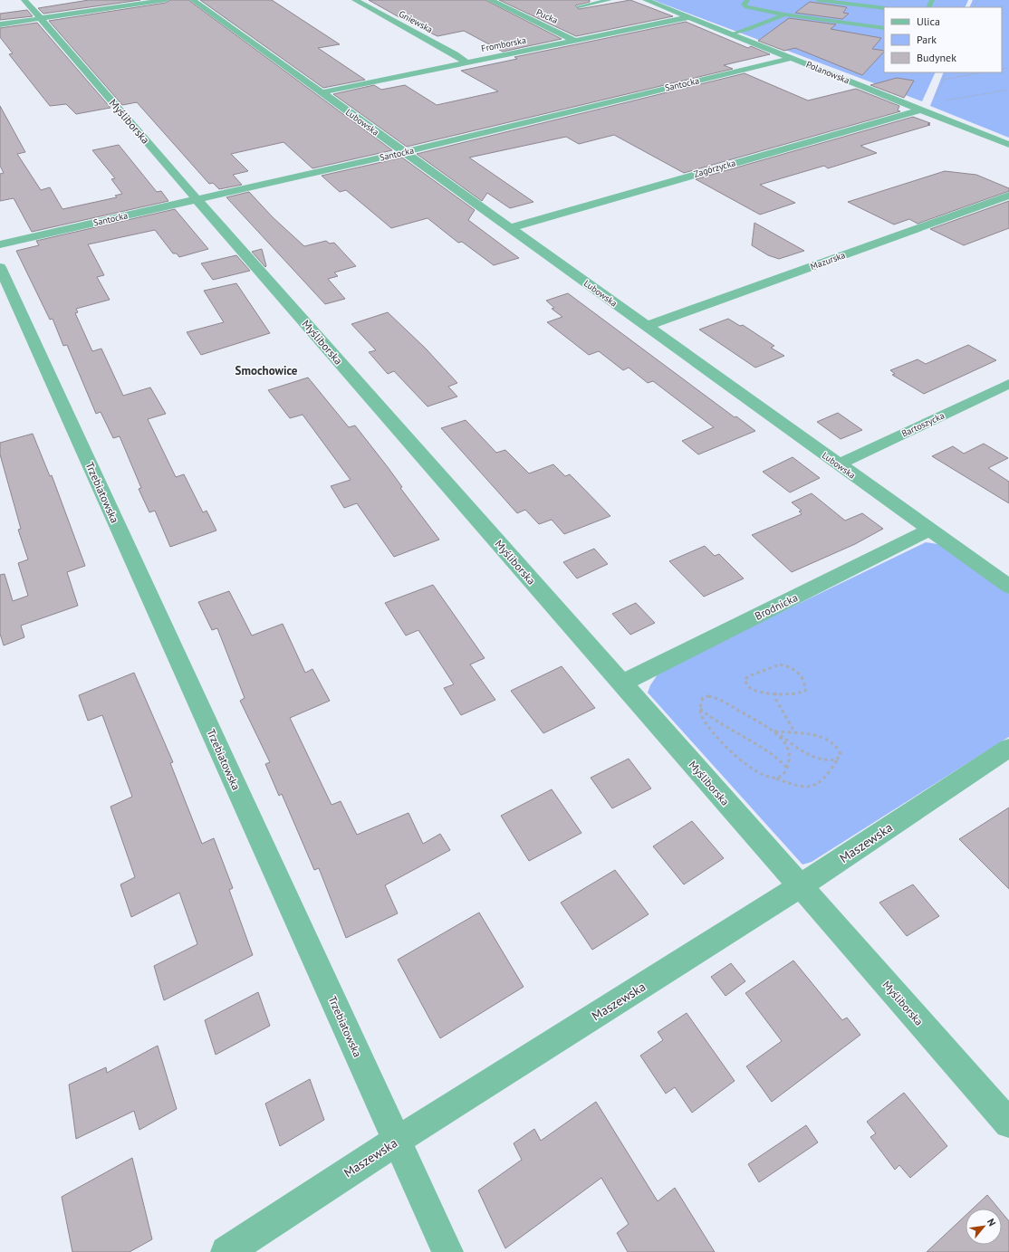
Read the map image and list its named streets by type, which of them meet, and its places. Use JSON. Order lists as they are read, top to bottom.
{
  "streets": {
    "street": [
      "Pucka",
      "Gniewska",
      "Fromborska",
      "Polanowska",
      "Santocka",
      "Myśliborska",
      "Lubowska",
      "Zagórzycka",
      "Mazurska",
      "Bartoszycka",
      "Trzebiatowska",
      "Brodnicka",
      "Maszewska"
    ]
  },
  "crossings": [
    ["Pucka", "Fromborska"],
    ["Gniewska", "Fromborska"],
    ["Fromborska", "Polanowska"],
    ["Fromborska", "Lubowska"],
    ["Polanowska", "Santocka"],
    ["Polanowska", "Zagórzycka"],
    ["Santocka", "Myśliborska"],
    ["Santocka", "Lubowska"],
    ["Myśliborska", "Brodnicka"],
    ["Myśliborska", "Maszewska"],
    ["Lubowska", "Zagórzycka"],
    ["Lubowska", "Mazurska"],
    ["Lubowska", "Bartoszycka"],
    ["Lubowska", "Brodnicka"],
    ["Trzebiatowska", "Maszewska"]
  ],
  "districts": ["Smochowice"],
  "legend": ["Ulica", "Park", "Budynek"],
  "north": "top right"
}
